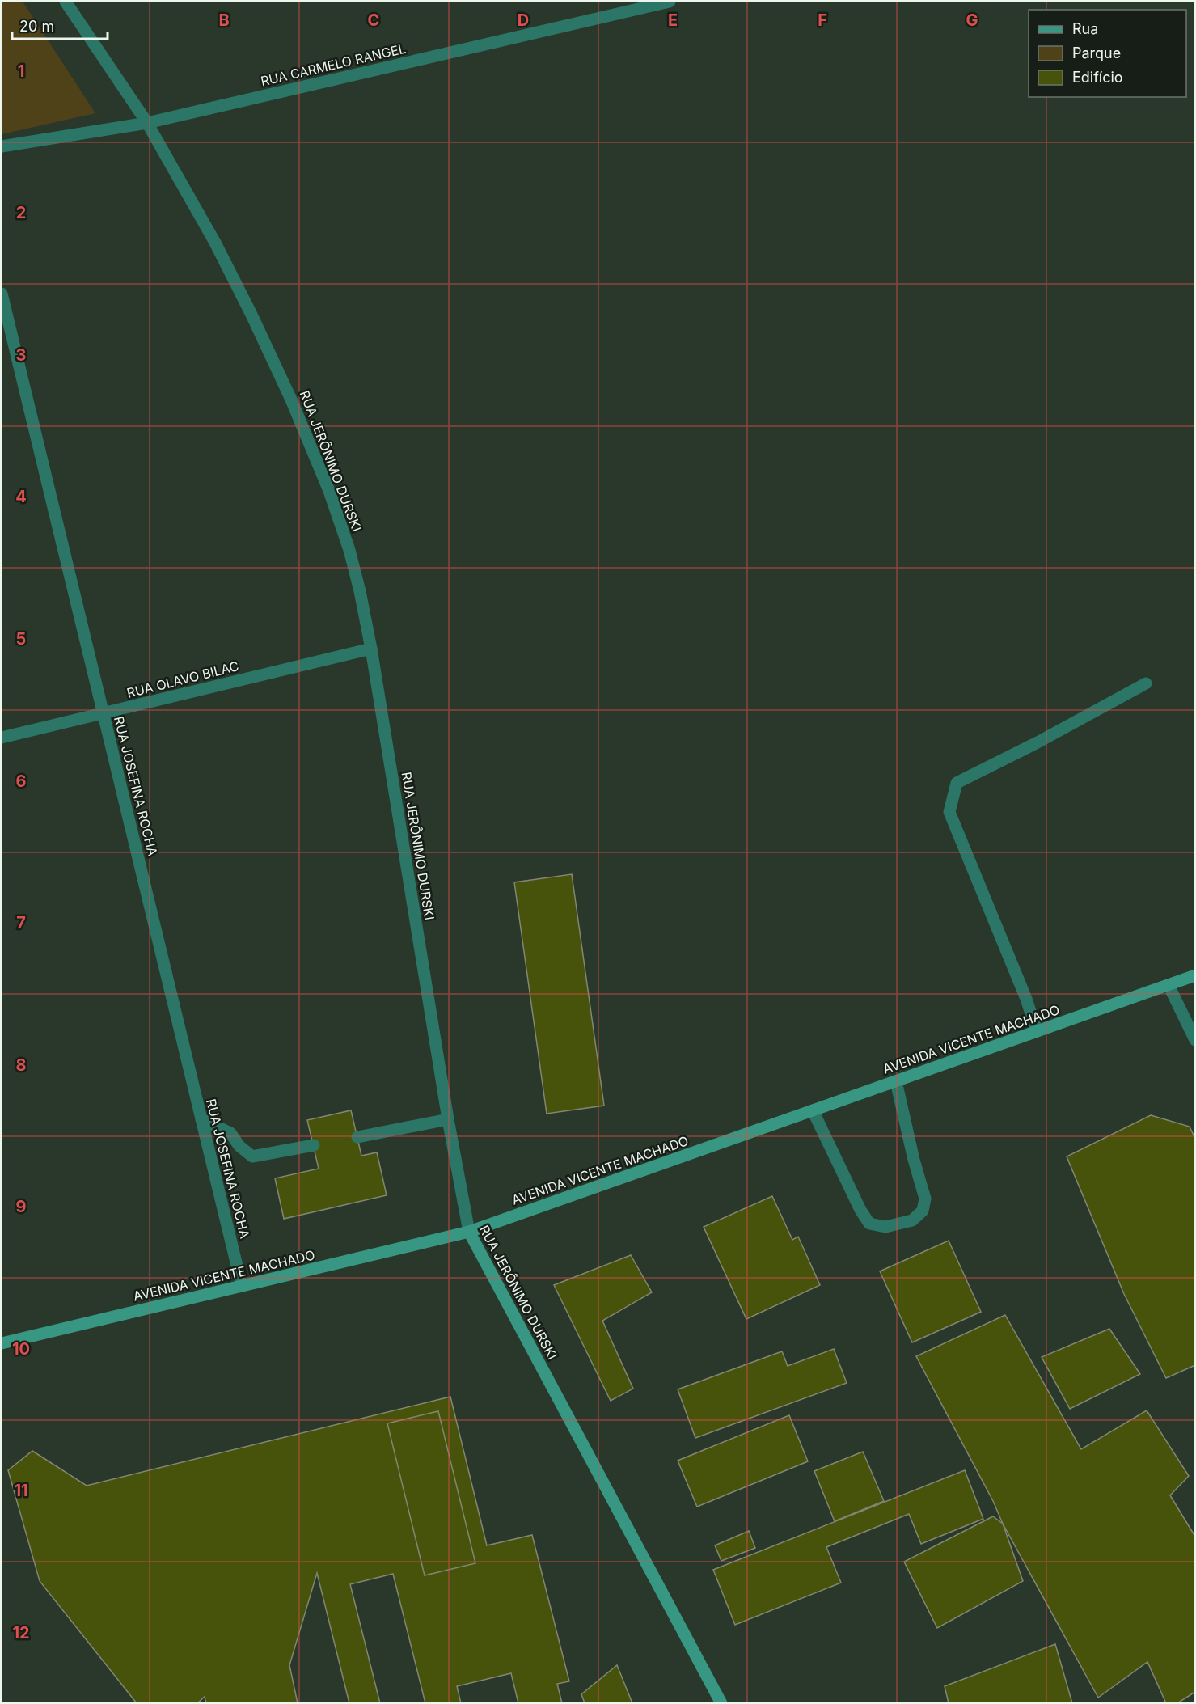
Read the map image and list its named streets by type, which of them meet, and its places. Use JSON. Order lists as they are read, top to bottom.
{
  "streets": {
    "street": [
      "RUA CARMELO RANGEL",
      "RUA JERÔNIMO DURSKI",
      "RUA OLAVO BILAC",
      "RUA JOSEFINA ROCHA",
      "AVENIDA VICENTE MACHADO"
    ]
  },
  "crossings": [
    ["RUA CARMELO RANGEL", "RUA JERÔNIMO DURSKI"],
    ["RUA JERÔNIMO DURSKI", "RUA OLAVO BILAC"],
    ["RUA JERÔNIMO DURSKI", "AVENIDA VICENTE MACHADO"],
    ["RUA OLAVO BILAC", "RUA JOSEFINA ROCHA"],
    ["RUA JOSEFINA ROCHA", "AVENIDA VICENTE MACHADO"]
  ],
  "legend": ["Rua", "Parque", "Edifício"],
  "scale_bar": "20 m",
  "grid": {
    "columns": [
      "B",
      "C",
      "D",
      "E",
      "F",
      "G"
    ],
    "rows": [
      "1",
      "2",
      "3",
      "4",
      "5",
      "6",
      "7",
      "8",
      "9",
      "10",
      "11",
      "12"
    ]
  }
}
